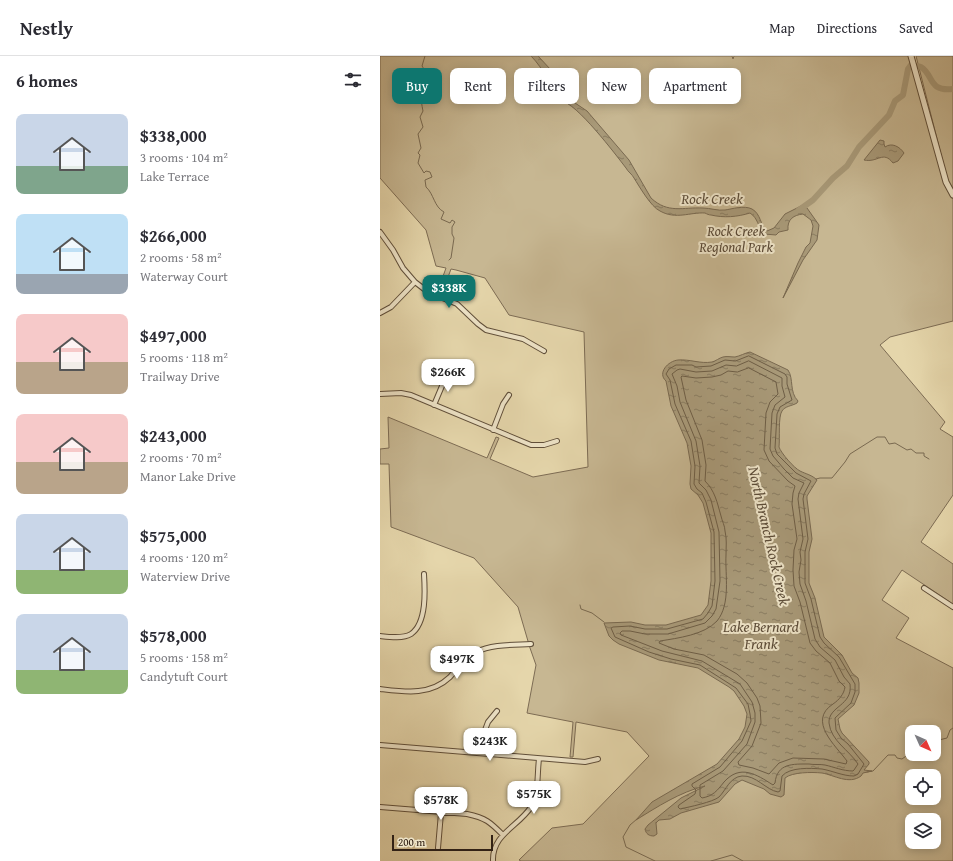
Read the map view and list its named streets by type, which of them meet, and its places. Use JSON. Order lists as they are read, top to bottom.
{
  "water": ["Rock Creek", "North Branch Rock Creek", "Lake Bernard Frank"],
  "parks": ["Rock Creek Regional Park"],
  "scale_bar": "200 m",
  "north": "bottom right",
  "page": {
    "header": "Nestly",
    "nav": ["Map", "Directions", "Saved"],
    "heading": "6 homes",
    "chip": [
      "Buy",
      "Rent",
      "Filters",
      "New",
      "Apartment"
    ],
    "list": [
      {
        "name": "$338,000",
        "note": "3 rooms · 104 m² · Lake Terrace"
      },
      {
        "name": "$266,000",
        "note": "2 rooms · 58 m² · Waterway Court"
      },
      {
        "name": "$497,000",
        "note": "5 rooms · 118 m² · Trailway Drive"
      },
      {
        "name": "$243,000",
        "note": "2 rooms · 70 m² · Manor Lake Drive"
      },
      {
        "name": "$575,000",
        "note": "4 rooms · 120 m² · Waterview Drive"
      },
      {
        "name": "$578,000",
        "note": "5 rooms · 158 m² · Candytuft Court"
      }
    ],
    "price": [
      "$338K",
      "$266K",
      "$497K",
      "$243K",
      "$575K",
      "$578K"
    ],
    "scale": "200 m"
  }
}
